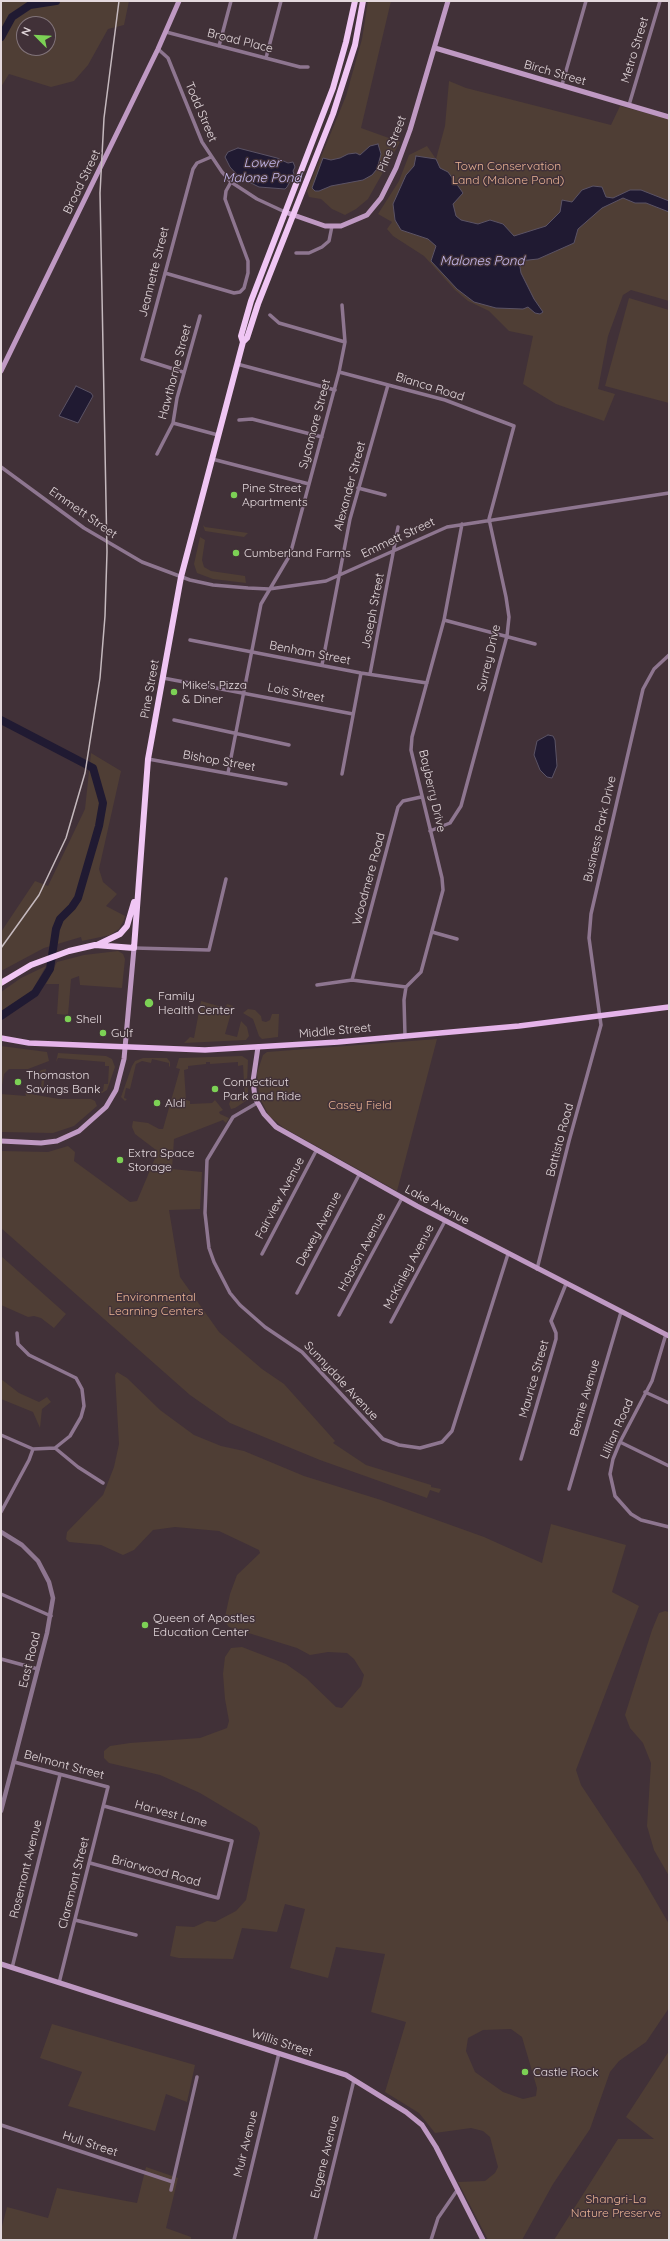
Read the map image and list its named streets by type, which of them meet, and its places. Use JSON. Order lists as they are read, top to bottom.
{
  "streets": {
    "highway": ["Pine Street"],
    "main road": [
      "Birch Street",
      "Broad Street",
      "Middle Street",
      "Lake Avenue",
      "Willis Street"
    ],
    "street": [
      "Broad Place",
      "Metro Street",
      "Todd Street",
      "Jeannette Street",
      "Hawthorne Street",
      "Bianca Road",
      "Sycamore Street",
      "Alexander Street",
      "Emmett Street",
      "Joseph Street",
      "Benham Street",
      "Surrey Drive",
      "Lois Street",
      "Bishop Street",
      "Bayberry Drive",
      "Business Park Drive",
      "Woodmere Road",
      "Battisto Road",
      "Fairview Avenue",
      "Dewey Avenue",
      "Hobson Avenue",
      "McKinley Avenue",
      "Maurice Street",
      "Sunnydale Avenue",
      "Bernie Avenue",
      "Lillian Road",
      "East Road",
      "Belmont Street",
      "Harvest Lane",
      "Rosemont Avenue",
      "Briarwood Road",
      "Claremont Street",
      "Hull Street",
      "Muir Avenue",
      "Eugene Avenue"
    ]
  },
  "crossings": [
    ["Broad Place", "Broad Street"],
    ["Metro Street", "Birch Street"],
    ["Birch Street", "Pine Street"],
    ["Todd Street", "Pine Street"],
    ["Todd Street", "Broad Street"],
    ["Todd Street", "Jeannette Street"],
    ["Pine Street", "Emmett Street"],
    ["Pine Street", "Lois Street"],
    ["Pine Street", "Bishop Street"],
    ["Pine Street", "Middle Street"],
    ["Jeannette Street", "Hawthorne Street"],
    ["Bianca Road", "Sycamore Street"],
    ["Bianca Road", "Alexander Street"],
    ["Bianca Road", "Surrey Drive"],
    ["Sycamore Street", "Emmett Street"],
    ["Sycamore Street", "Benham Street"],
    ["Sycamore Street", "Lois Street"],
    ["Sycamore Street", "Bishop Street"],
    ["Alexander Street", "Emmett Street"],
    ["Alexander Street", "Benham Street"],
    ["Emmett Street", "Joseph Street"],
    ["Emmett Street", "Surrey Drive"],
    ["Emmett Street", "Bayberry Drive"],
    ["Joseph Street", "Benham Street"],
    ["Benham Street", "Bayberry Drive"],
    ["Surrey Drive", "Bayberry Drive"],
    ["Bayberry Drive", "Woodmere Road"],
    ["Business Park Drive", "Middle Street"],
    ["Business Park Drive", "Battisto Road"],
    ["Middle Street", "Battisto Road"],
    ["Middle Street", "Lake Avenue"],
    ["Battisto Road", "Lake Avenue"],
    ["Fairview Avenue", "Lake Avenue"],
    ["Lake Avenue", "Dewey Avenue"],
    ["Lake Avenue", "Hobson Avenue"],
    ["Lake Avenue", "McKinley Avenue"],
    ["Lake Avenue", "Maurice Street"],
    ["Lake Avenue", "Sunnydale Avenue"],
    ["Lake Avenue", "Bernie Avenue"],
    ["Lake Avenue", "Lillian Road"],
    ["East Road", "Belmont Street"],
    ["Belmont Street", "Rosemont Avenue"],
    ["Belmont Street", "Claremont Street"],
    ["Harvest Lane", "Briarwood Road"],
    ["Harvest Lane", "Claremont Street"],
    ["Rosemont Avenue", "Willis Street"],
    ["Briarwood Road", "Claremont Street"],
    ["Claremont Street", "Willis Street"],
    ["Willis Street", "Muir Avenue"],
    ["Willis Street", "Eugene Avenue"]
  ],
  "water": ["Lower Malone Pond", "Malones Pond"],
  "parks": [
    "Town Conservation Land (Malone Pond)",
    "Casey Field",
    "Environmental Learning Centers",
    "Shangri-La Nature Preserve"
  ],
  "places": [
    "Pine Street Apartments",
    "Cumberland Farms",
    "Mike's Pizza & Diner",
    "Family Health Center",
    "Shell",
    "Gulf",
    "Thomaston Savings Bank",
    "Connecticut Park and Ride",
    "Aldi",
    "Extra Space Storage",
    "Queen of Apostles Education Center",
    "Castle Rock"
  ],
  "north": "top left"
}
